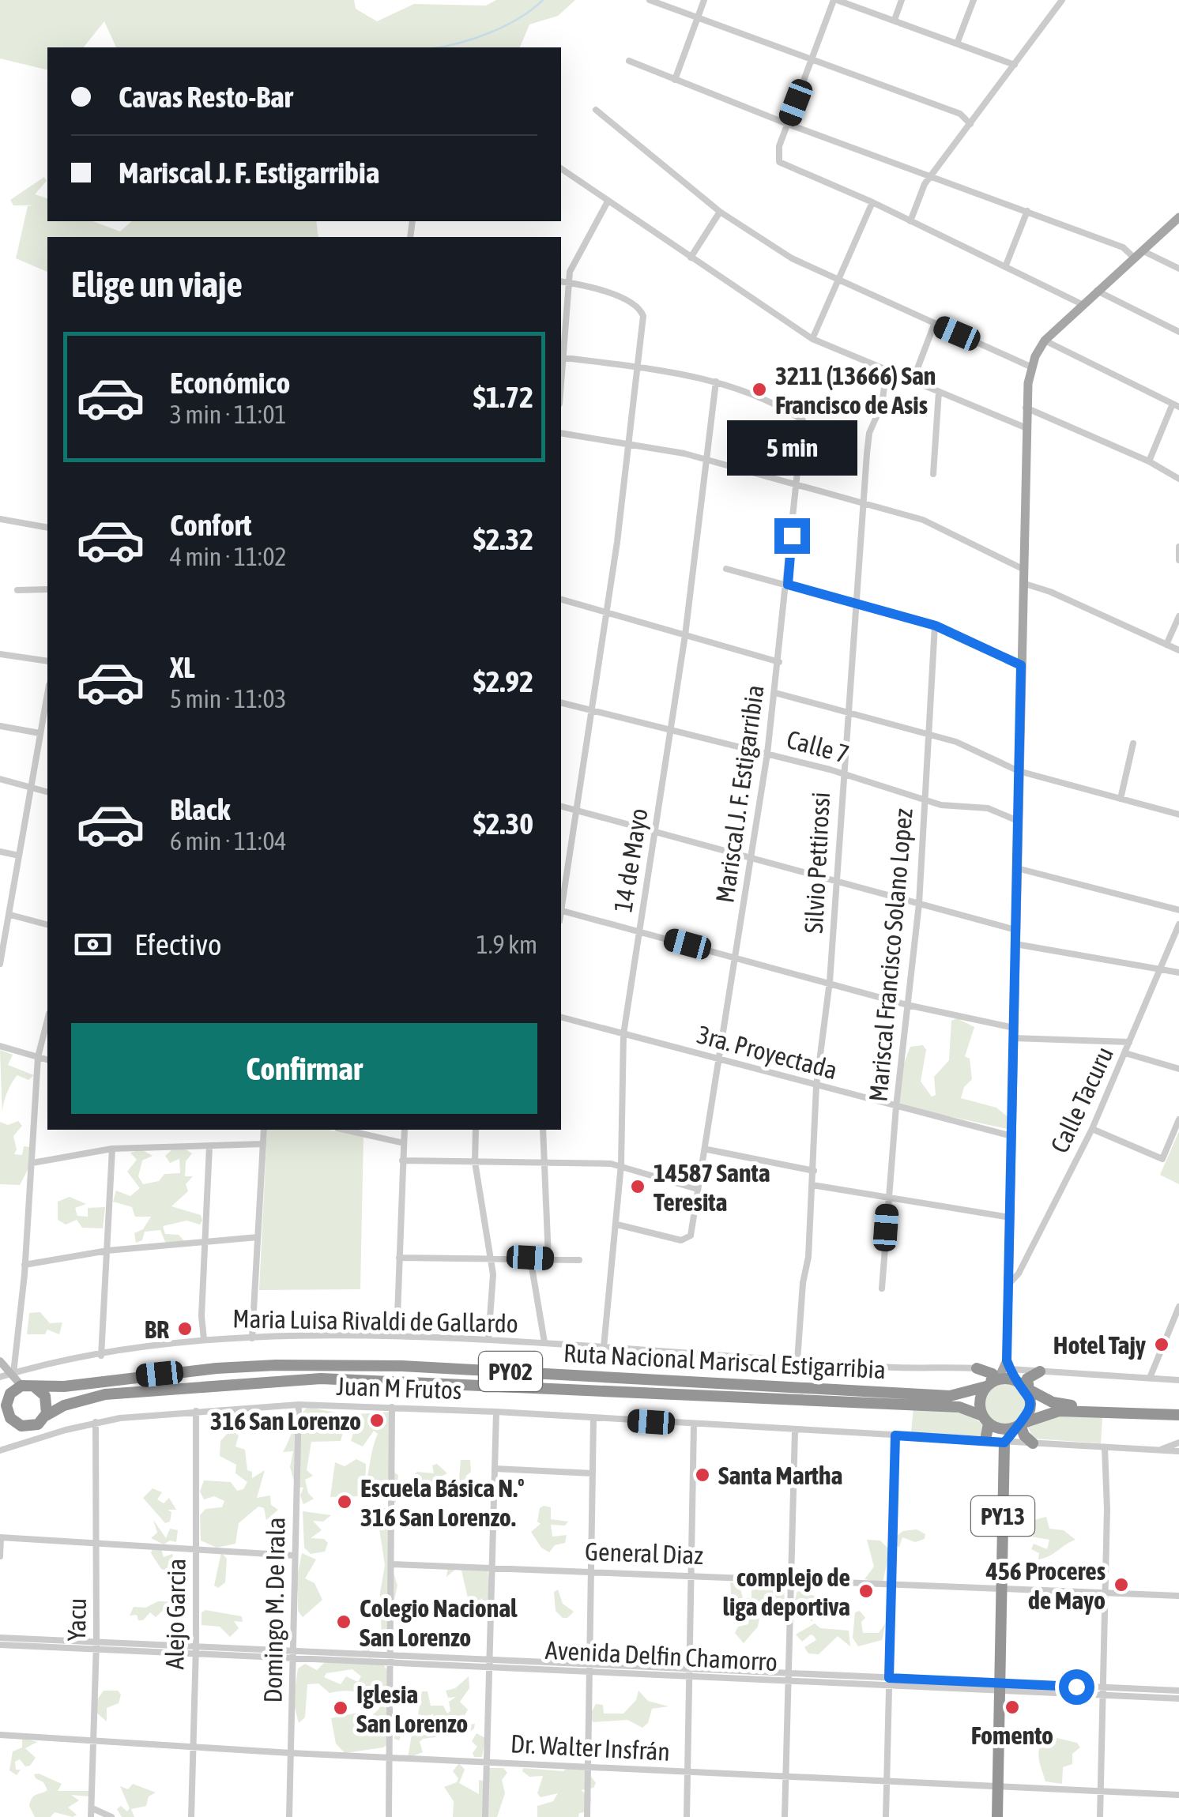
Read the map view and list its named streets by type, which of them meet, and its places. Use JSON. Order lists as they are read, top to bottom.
{
  "streets": {
    "highway": ["Ruta Nacional Mariscal Estigarribia", "PY02", "PY13"],
    "street": [
      "Calle 7",
      "Mariscal J. F. Estigarribia",
      "14 de Mayo",
      "Silvio Pettirossi",
      "Mariscal Francisco Solano Lopez",
      "3ra. Proyectada",
      "Calle Tacuru",
      "Maria Luisa Rivaldi de Gallardo",
      "Juan M Frutos",
      "General Diaz",
      "Domingo M. De Irala",
      "Alejo Garcia",
      "Yacu",
      "Avenida Delfin Chamorro",
      "Dr. Walter Insfrán"
    ]
  },
  "crossings": [
    ["Calle 7", "Mariscal J. F. Estigarribia"],
    ["Calle 7", "14 de Mayo"],
    ["Calle 7", "Silvio Pettirossi"],
    ["Calle 7", "Mariscal Francisco Solano Lopez"],
    ["Mariscal J. F. Estigarribia", "14 de Mayo"],
    ["Mariscal J. F. Estigarribia", "3ra. Proyectada"],
    ["14 de Mayo", "3ra. Proyectada"],
    ["14 de Mayo", "Maria Luisa Rivaldi de Gallardo"],
    ["Silvio Pettirossi", "3ra. Proyectada"],
    ["Silvio Pettirossi", "Maria Luisa Rivaldi de Gallardo"],
    ["Mariscal Francisco Solano Lopez", "3ra. Proyectada"],
    ["Ruta Nacional Mariscal Estigarribia", "PY02"],
    ["Juan M Frutos", "PY13"],
    ["Juan M Frutos", "Domingo M. De Irala"],
    ["Juan M Frutos", "Alejo Garcia"],
    ["Juan M Frutos", "Yacu"],
    ["PY13", "General Diaz"],
    ["PY13", "Avenida Delfin Chamorro"],
    ["PY13", "Dr. Walter Insfrán"],
    ["Domingo M. De Irala", "Avenida Delfin Chamorro"],
    ["Domingo M. De Irala", "Dr. Walter Insfrán"],
    ["Alejo Garcia", "Avenida Delfin Chamorro"],
    ["Alejo Garcia", "Dr. Walter Insfrán"],
    ["Yacu", "Avenida Delfin Chamorro"],
    ["Yacu", "Dr. Walter Insfrán"]
  ],
  "places": [
    "3211 (13666) San Francisco de Asis",
    "14587 Santa Teresita",
    "BR",
    "Hotel Tajy",
    "316 San Lorenzo",
    "Santa Martha",
    "Escuela Básica N.º 316 San Lorenzo.",
    "456 Proceres de Mayo",
    "complejo de liga deportiva",
    "Colegio Nacional San Lorenzo",
    "Fomento",
    "Iglesia San Lorenzo"
  ],
  "page": {
    "banner": ["Cavas Resto-Bar", "Mariscal J. F. Estigarribia"],
    "heading": "Elige un viaje",
    "list": [
      {
        "name": "Económico",
        "note": "3 min · 11:01",
        "value": "$1.72"
      },
      {
        "name": "Confort",
        "note": "4 min · 11:02",
        "value": "$2.32"
      },
      {
        "name": "XL",
        "note": "5 min · 11:03",
        "value": "$2.92"
      },
      {
        "name": "Black",
        "note": "6 min · 11:04",
        "value": "$2.30"
      }
    ],
    "bubble": "5 min",
    "pay": ["Efectivo", "1.9 km"],
    "buttons": "Confirmar"
  }
}
